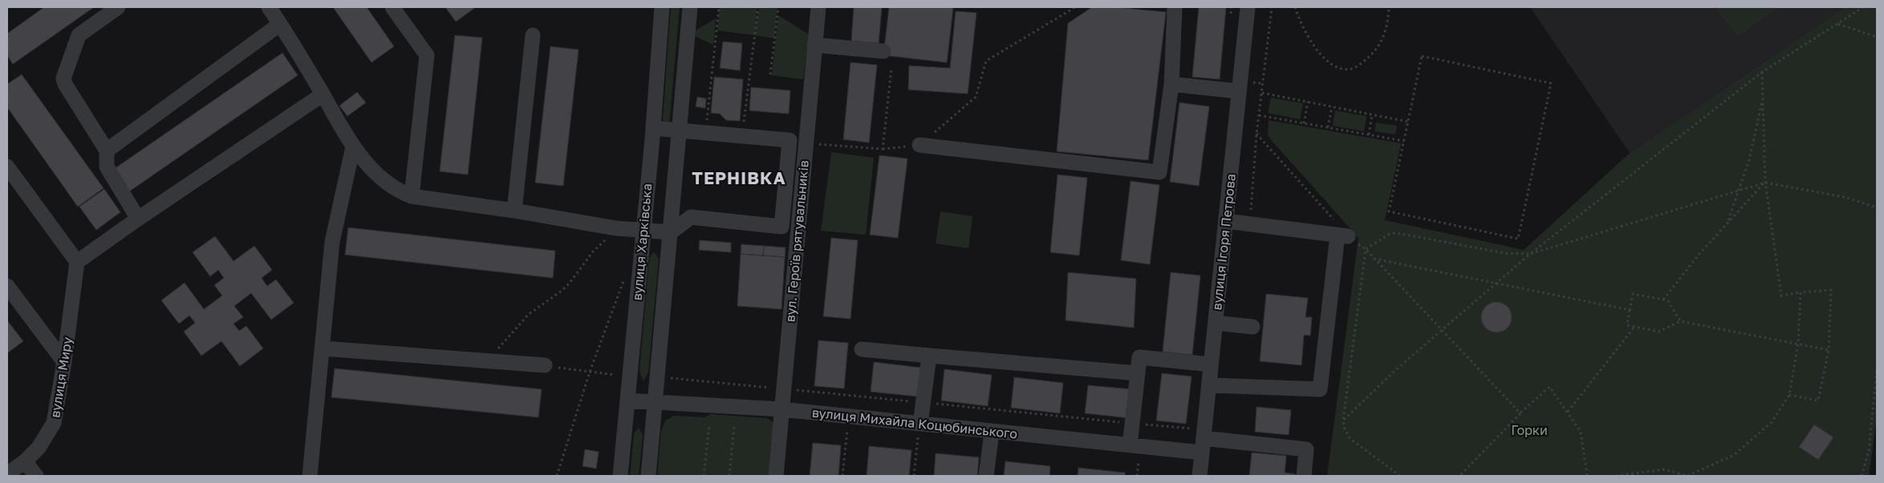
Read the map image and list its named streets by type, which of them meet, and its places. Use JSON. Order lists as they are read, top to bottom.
{
  "streets": {
    "street": [
      "вул. Героїв рятувальників",
      "вулиця Харківська",
      "вулиця Ігоря Петрова",
      "вулиця Миру",
      "вулиця Михайла Коцюбинського"
    ]
  },
  "crossings": [
    ["вул. Героїв рятувальників", "вулиця Михайла Коцюбинського"],
    ["вулиця Харківська", "вулиця Михайла Коцюбинського"],
    ["вулиця Ігоря Петрова", "вулиця Михайла Коцюбинського"]
  ],
  "districts": ["ТЕРНІВКА"],
  "parks": ["Горки"]
}
